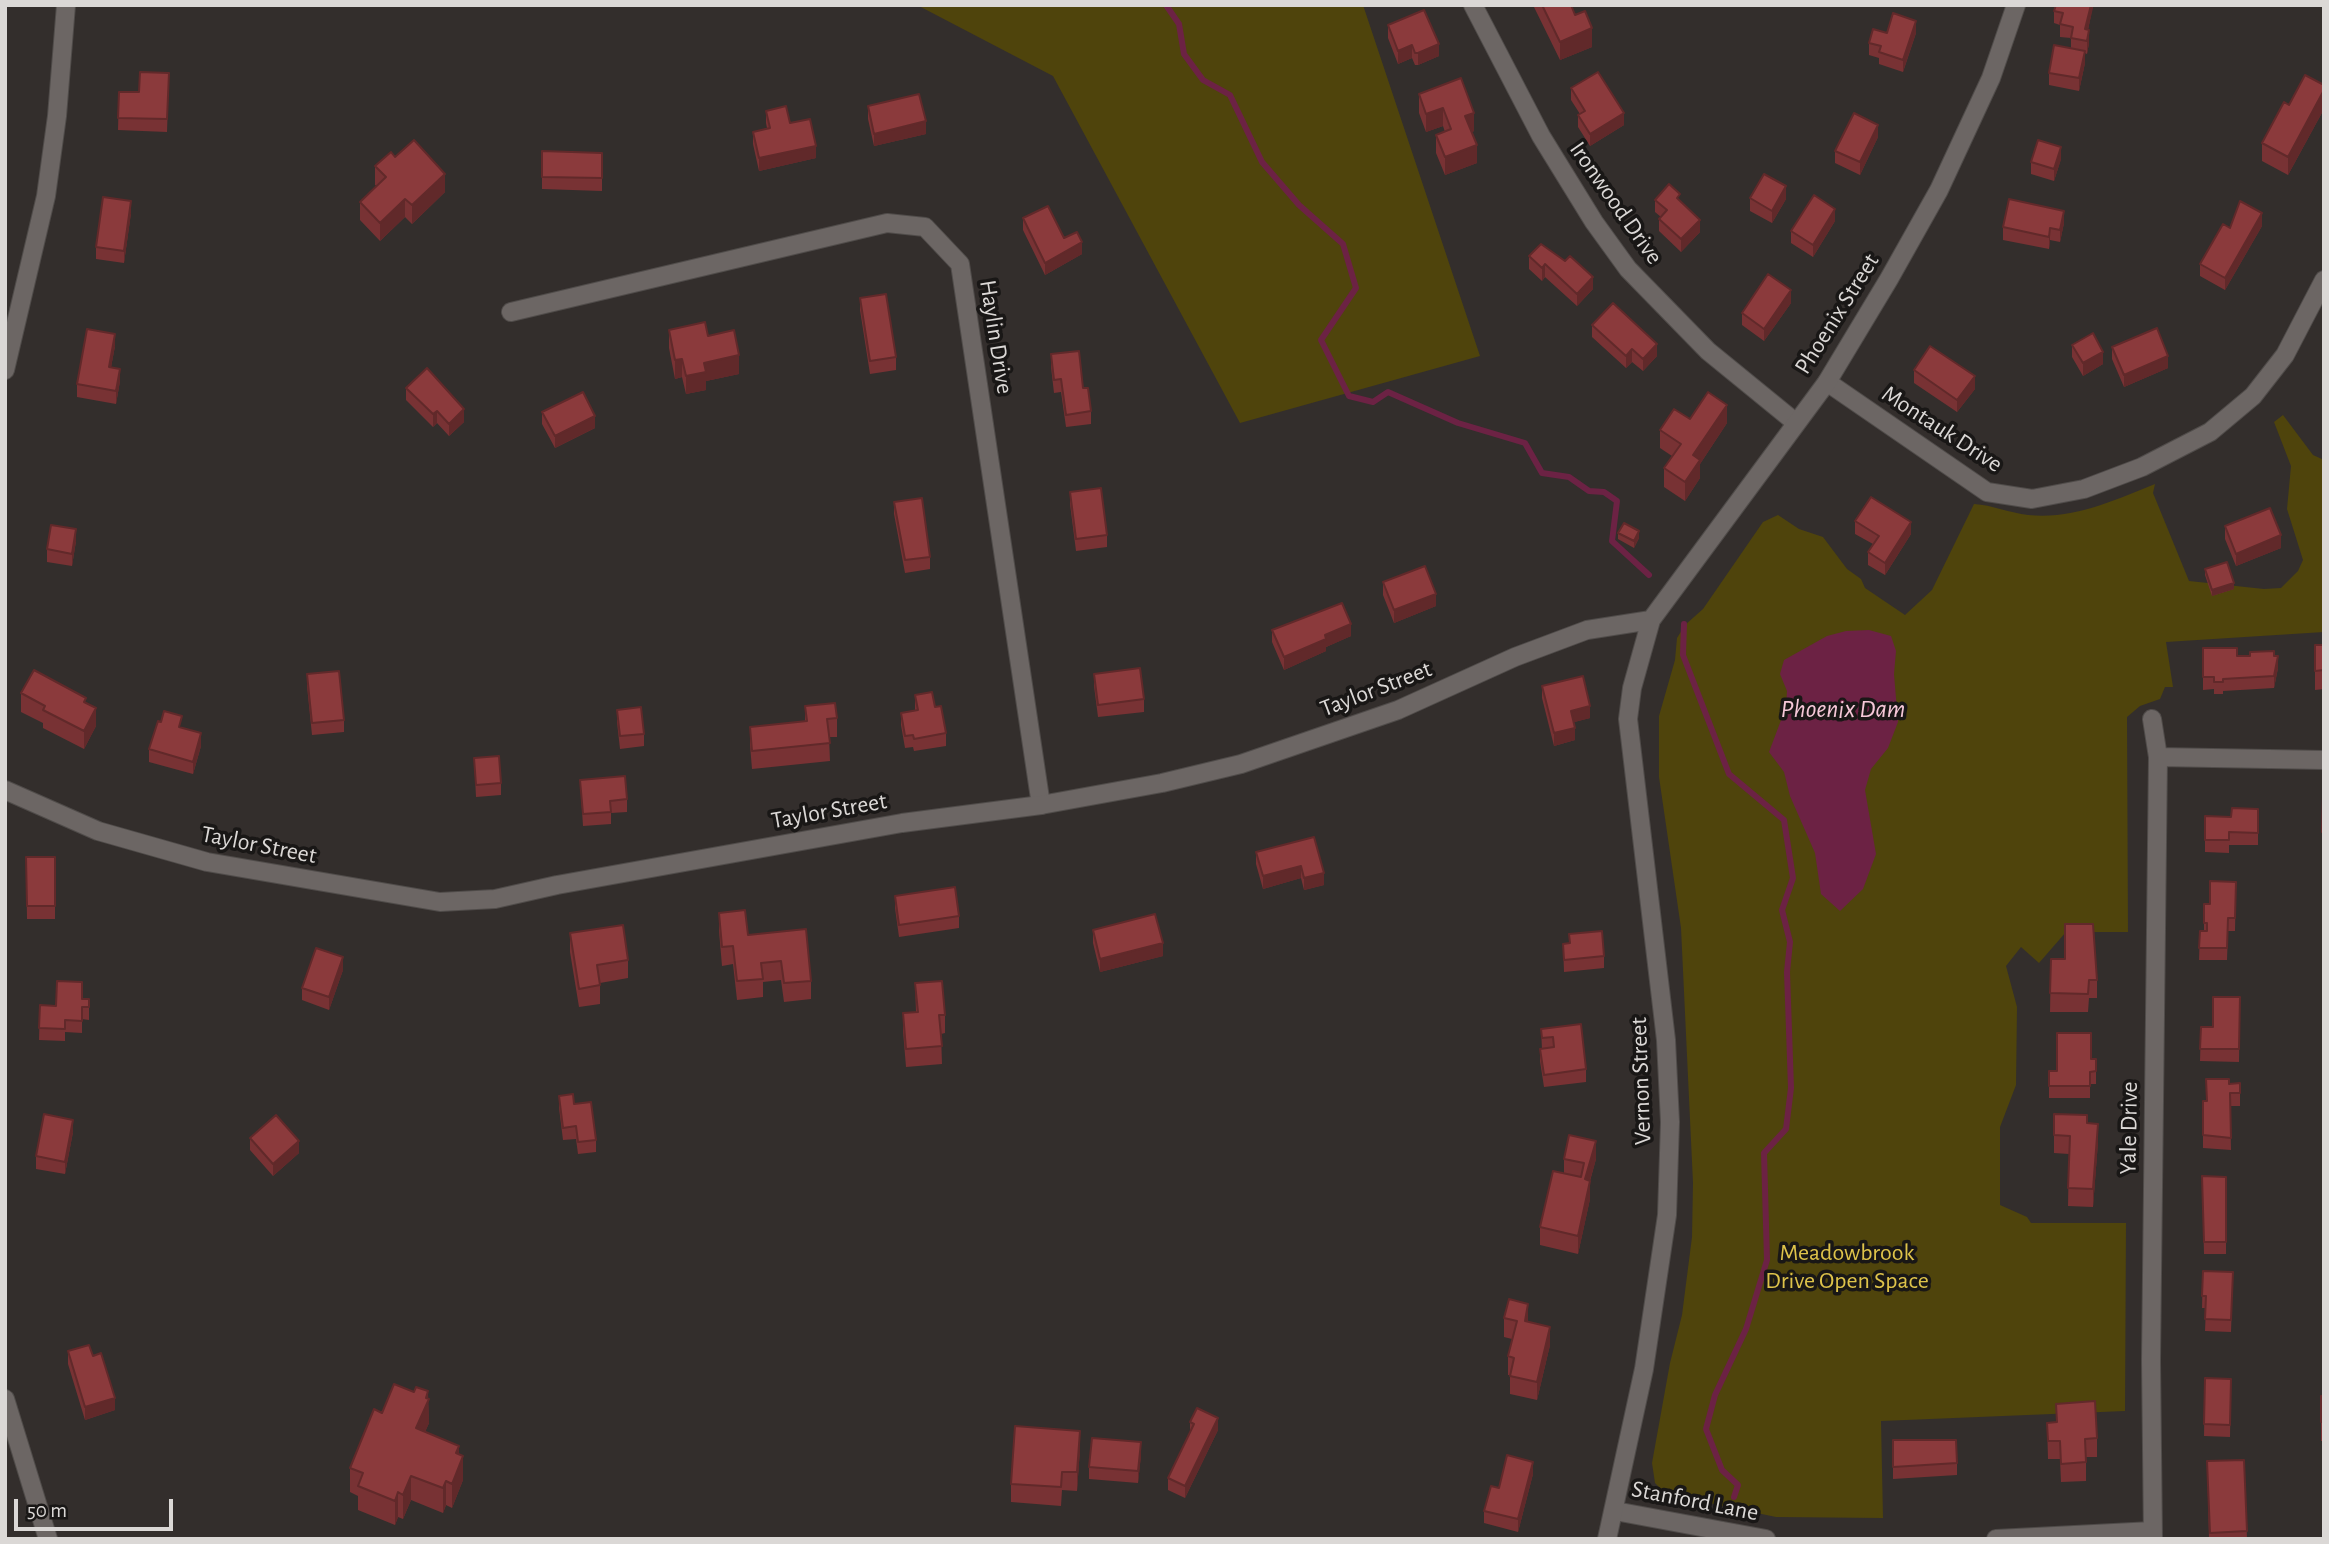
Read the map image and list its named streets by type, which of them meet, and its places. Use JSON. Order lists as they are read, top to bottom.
{
  "streets": {
    "street": [
      "Ironwood Drive",
      "Phoenix Street",
      "Haylin Drive",
      "Montauk Drive",
      "Taylor Street",
      "Vernon Street",
      "Yale Drive",
      "Stanford Lane"
    ]
  },
  "crossings": [
    ["Ironwood Drive", "Phoenix Street"],
    ["Phoenix Street", "Montauk Drive"],
    ["Phoenix Street", "Taylor Street"],
    ["Phoenix Street", "Vernon Street"],
    ["Haylin Drive", "Taylor Street"],
    ["Taylor Street", "Vernon Street"],
    ["Vernon Street", "Stanford Lane"]
  ],
  "water": ["Phoenix Dam"],
  "parks": ["Meadowbrook Drive Open Space"],
  "scale_bar": "50 m"
}
